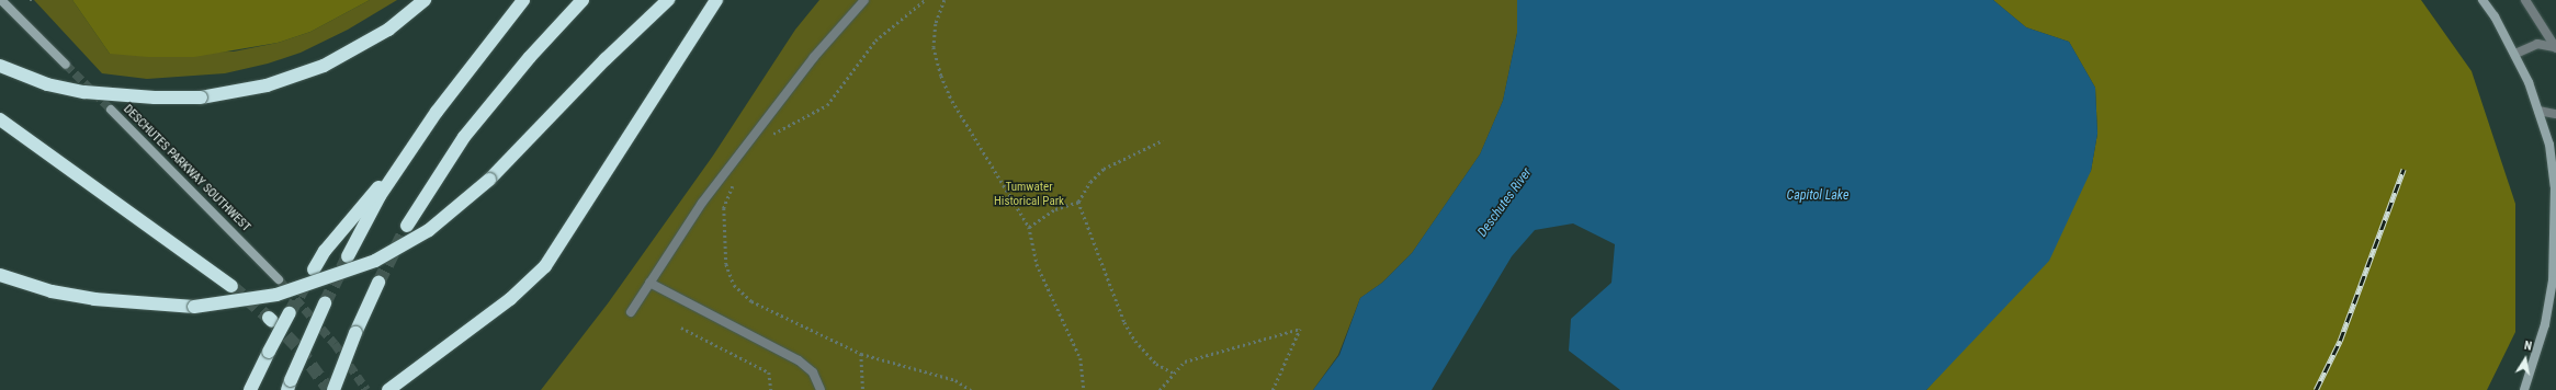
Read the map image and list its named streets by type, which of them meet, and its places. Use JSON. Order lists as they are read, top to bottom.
{
  "streets": {
    "main road": ["DESCHUTES PARKWAY SOUTHWEST"]
  },
  "water": ["Capitol Lake", "Deschutes River"],
  "parks": ["Tumwater Historical Park"],
  "north": "top"
}
